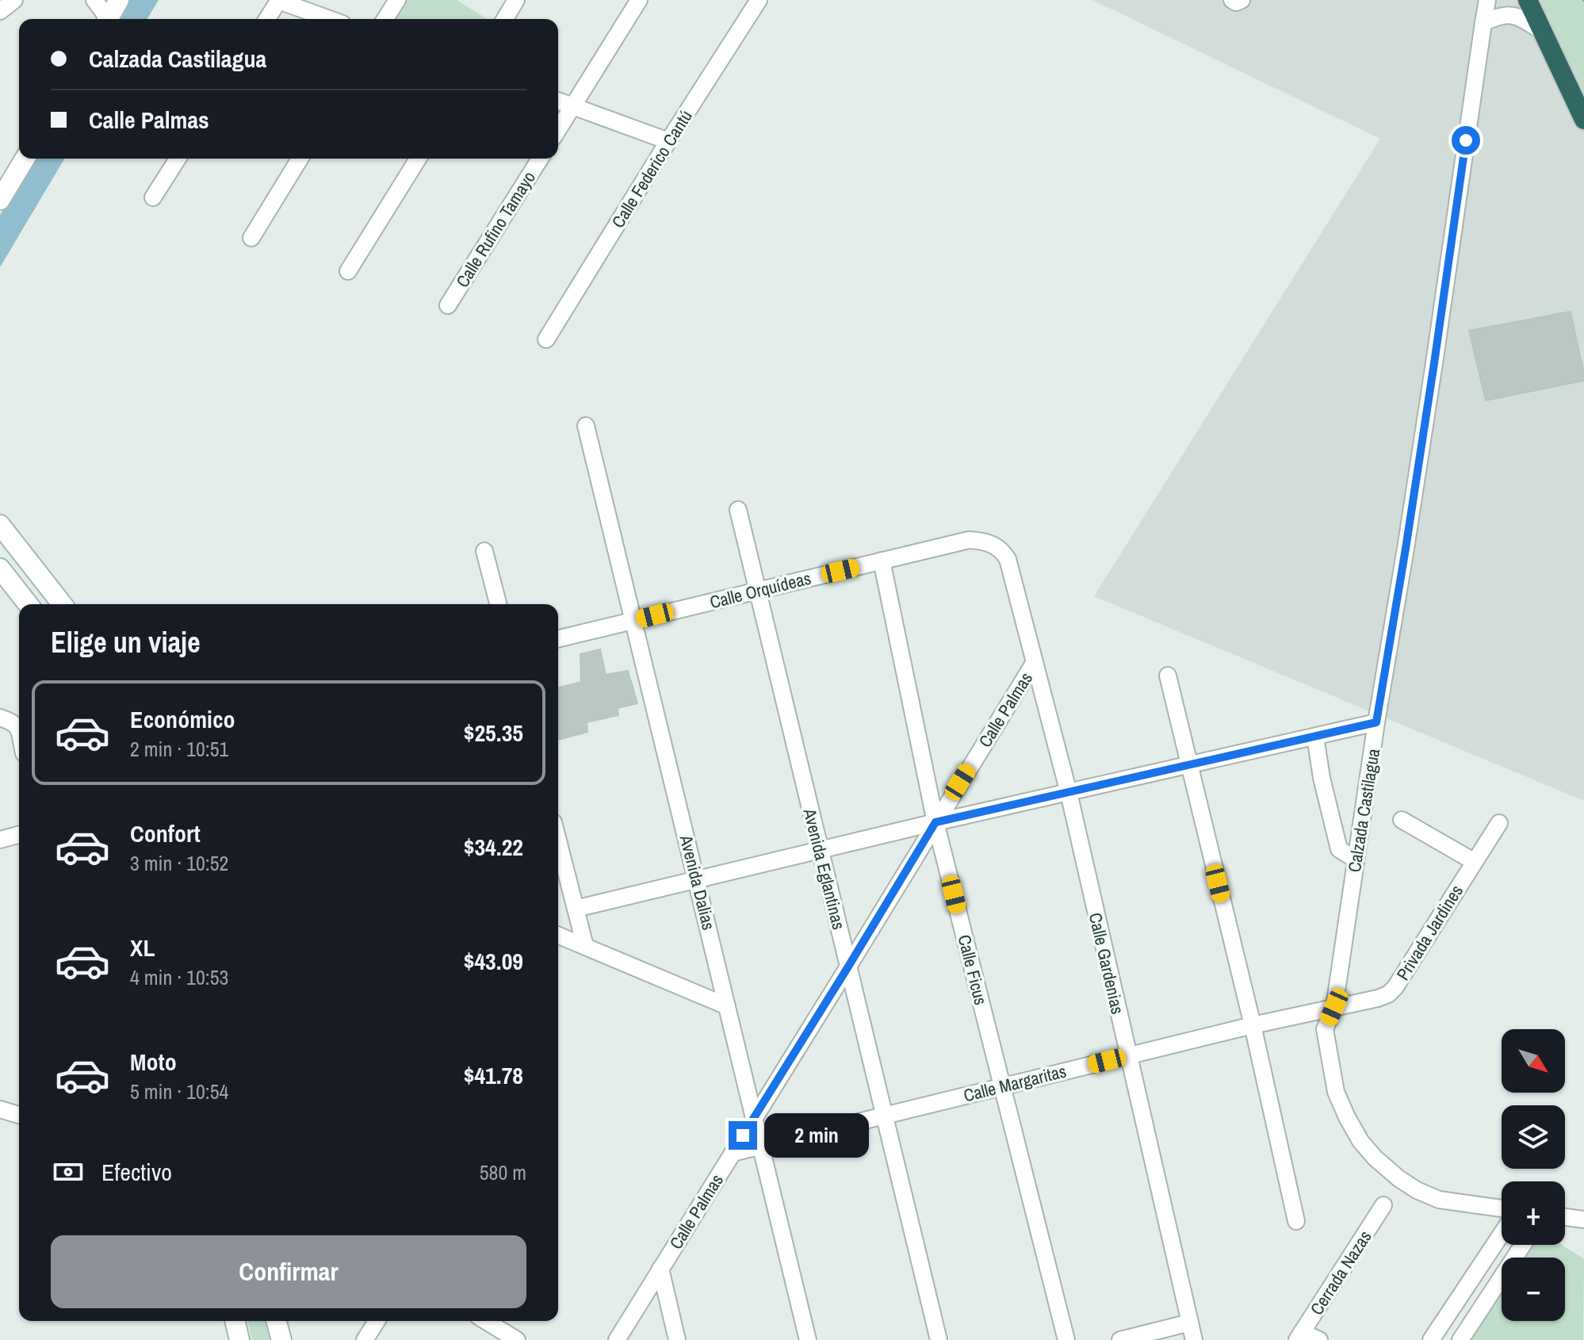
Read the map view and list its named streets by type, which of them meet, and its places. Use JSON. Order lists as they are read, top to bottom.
{
  "streets": {
    "street": [
      "Calle Federico Cantú",
      "Calle Rufino Tamayo",
      "Calle Orquídeas",
      "Calle Palmas",
      "Calzada Castilagua",
      "Avenida Eglantinas",
      "Avenida Dalias",
      "Privada Jardines",
      "Calle Gardenias",
      "Calle Ficus",
      "Calle Margaritas",
      "Cerrada Nazas"
    ]
  },
  "crossings": [
    ["Calle Orquídeas", "Avenida Eglantinas"],
    ["Calle Orquídeas", "Avenida Dalias"],
    ["Calle Orquídeas", "Calle Gardenias"],
    ["Calle Orquídeas", "Calle Ficus"],
    ["Calle Palmas", "Avenida Eglantinas"],
    ["Calle Palmas", "Avenida Dalias"],
    ["Calle Palmas", "Calle Gardenias"],
    ["Calle Palmas", "Calle Ficus"],
    ["Calle Palmas", "Calle Margaritas"],
    ["Calzada Castilagua", "Privada Jardines"],
    ["Calzada Castilagua", "Calle Margaritas"],
    ["Avenida Eglantinas", "Calle Margaritas"],
    ["Avenida Dalias", "Calle Margaritas"],
    ["Privada Jardines", "Calle Margaritas"],
    ["Calle Gardenias", "Calle Margaritas"],
    ["Calle Ficus", "Calle Margaritas"]
  ],
  "north": "bottom right",
  "page": {
    "banner": ["Calzada Castilagua", "Calle Palmas"],
    "heading": "Elige un viaje",
    "list": [
      {
        "name": "Económico",
        "note": "2 min · 10:51",
        "value": "$25.35"
      },
      {
        "name": "Confort",
        "note": "3 min · 10:52",
        "value": "$34.22"
      },
      {
        "name": "XL",
        "note": "4 min · 10:53",
        "value": "$43.09"
      },
      {
        "name": "Moto",
        "note": "5 min · 10:54",
        "value": "$41.78"
      }
    ],
    "map_buttons": ["+", "−"],
    "bubble": "2 min",
    "pay": ["Efectivo", "580 m"],
    "buttons": "Confirmar"
  }
}
